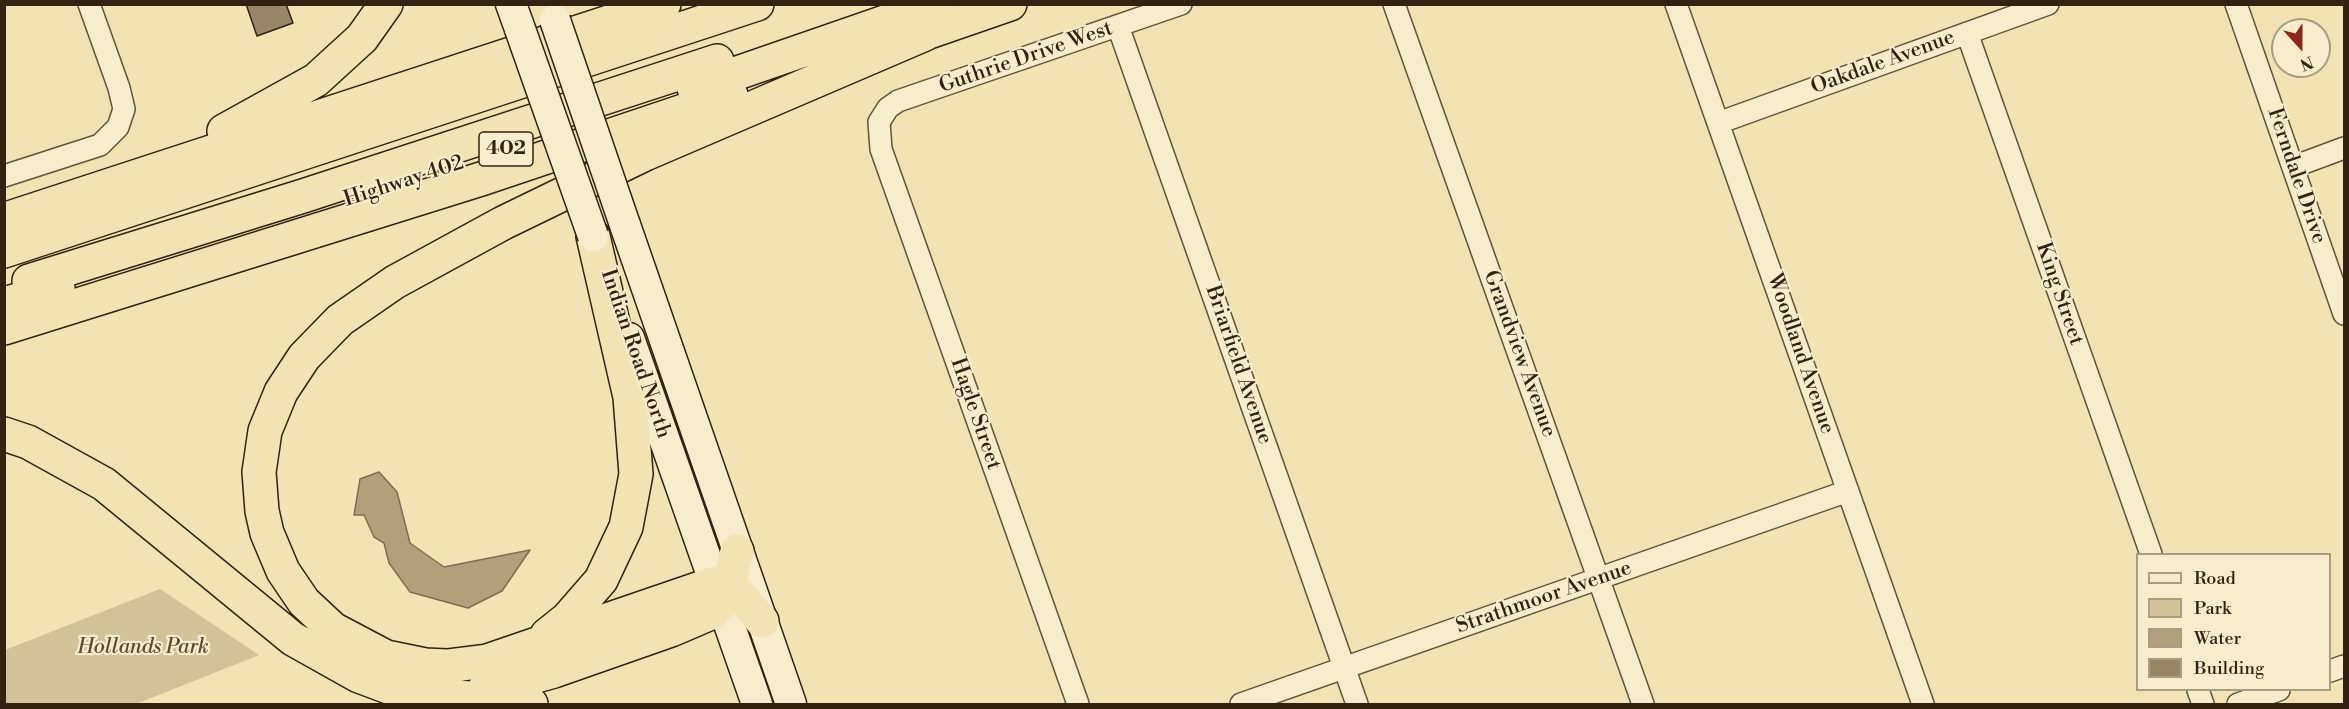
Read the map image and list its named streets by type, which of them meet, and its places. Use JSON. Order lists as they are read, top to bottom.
{
  "streets": {
    "highway": ["402", "Highway 402"],
    "main road": ["Indian Road North"],
    "street": [
      "Guthrie Drive West",
      "Oakdale Avenue",
      "Ferndale Drive",
      "King Street",
      "Grandview Avenue",
      "Woodland Avenue",
      "Briarfield Avenue",
      "Hagle Street",
      "Strathmoor Avenue"
    ]
  },
  "crossings": [
    ["Guthrie Drive West", "Briarfield Avenue"],
    ["Guthrie Drive West", "Hagle Street"],
    ["Oakdale Avenue", "King Street"],
    ["Oakdale Avenue", "Woodland Avenue"],
    ["Grandview Avenue", "Strathmoor Avenue"],
    ["Woodland Avenue", "Strathmoor Avenue"],
    ["Briarfield Avenue", "Strathmoor Avenue"]
  ],
  "parks": ["Hollands Park"],
  "legend": [
    "Road",
    "Park",
    "Water",
    "Building"
  ],
  "north": "bottom"
}
